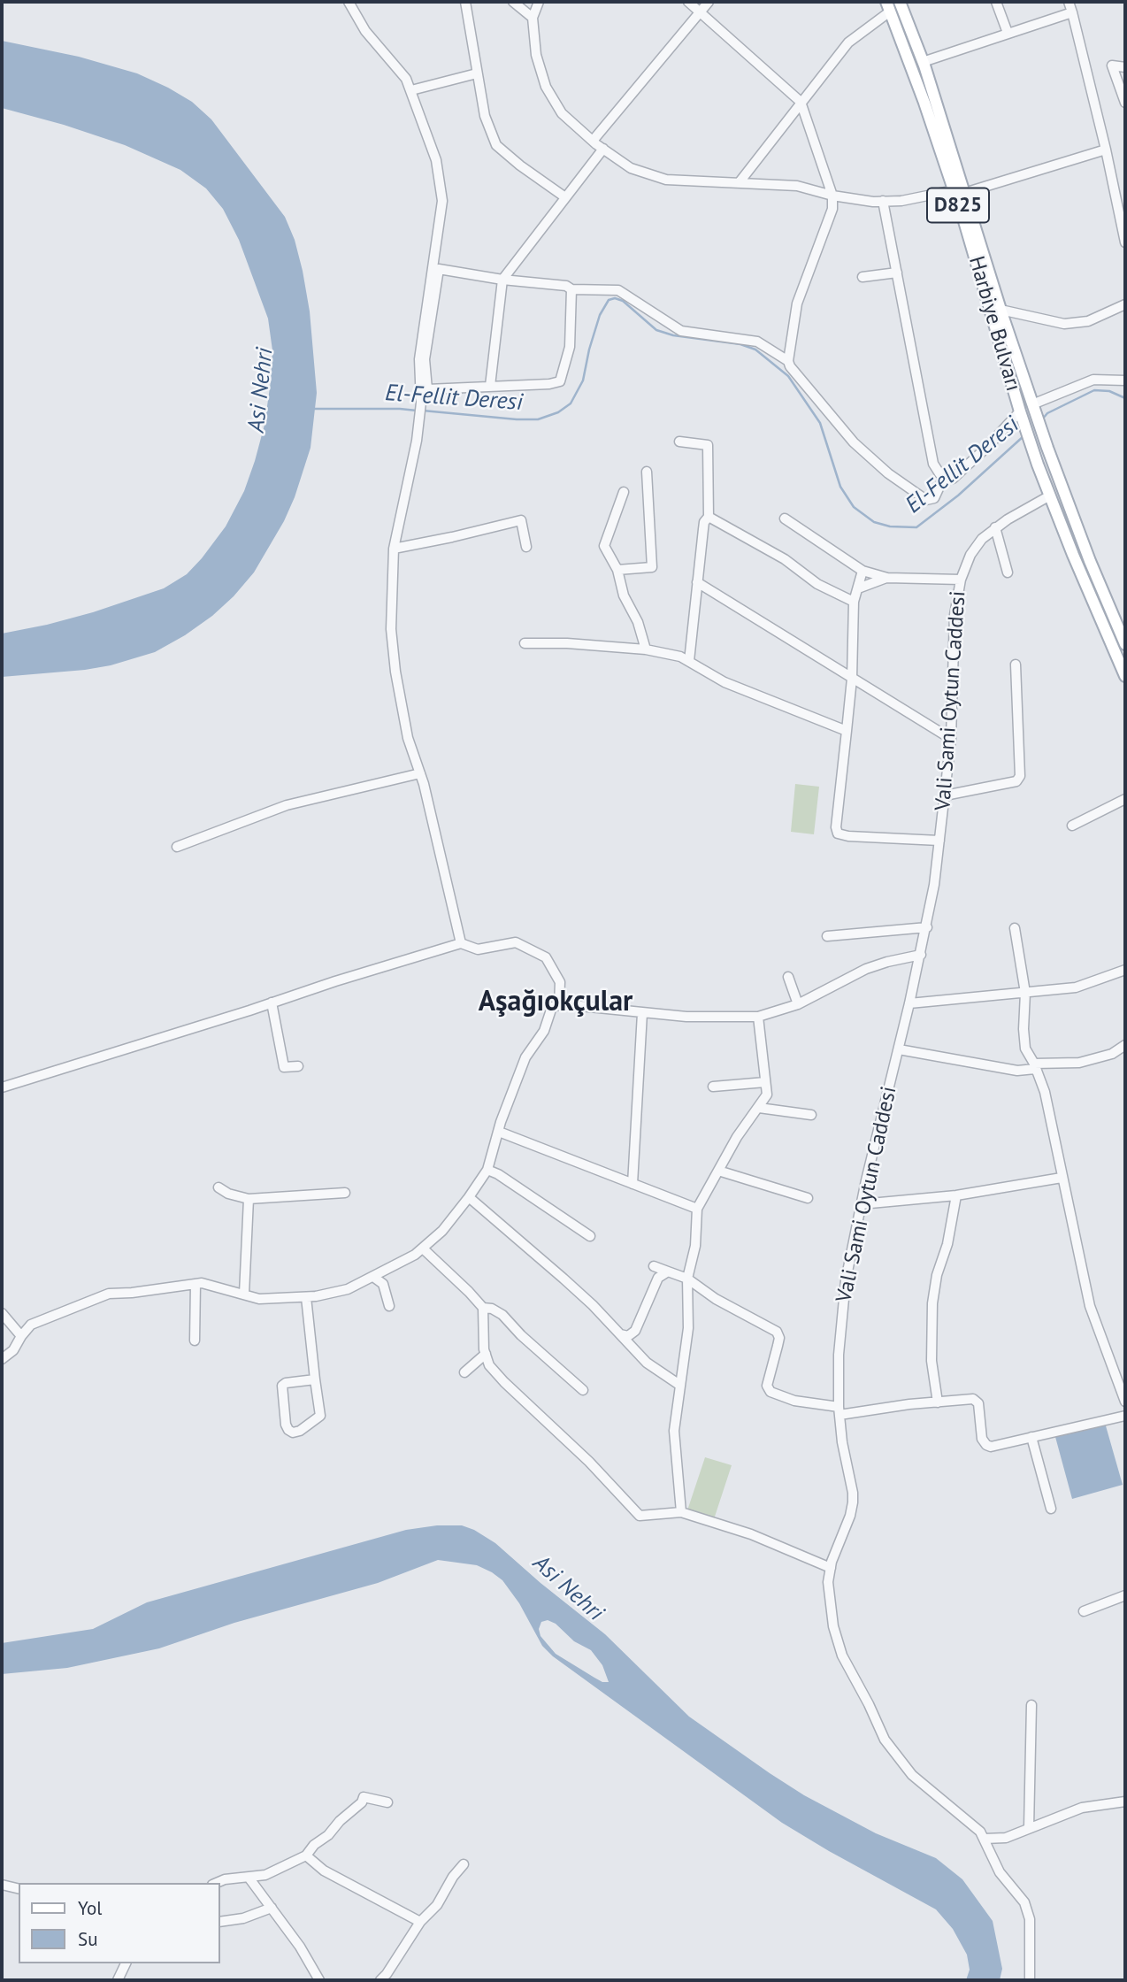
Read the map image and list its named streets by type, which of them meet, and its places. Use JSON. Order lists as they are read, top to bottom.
{
  "streets": {
    "main road": ["D825", "Harbiye Bulvarı"],
    "street": ["Vali Sami Oytun Caddesi"]
  },
  "crossings": [
    ["Harbiye Bulvarı", "Vali Sami Oytun Caddesi"]
  ],
  "districts": ["Aşağıokçular"],
  "water": ["Asi Nehri", "El-Fellit Deresi"],
  "legend": ["Yol", "Su"]
}
